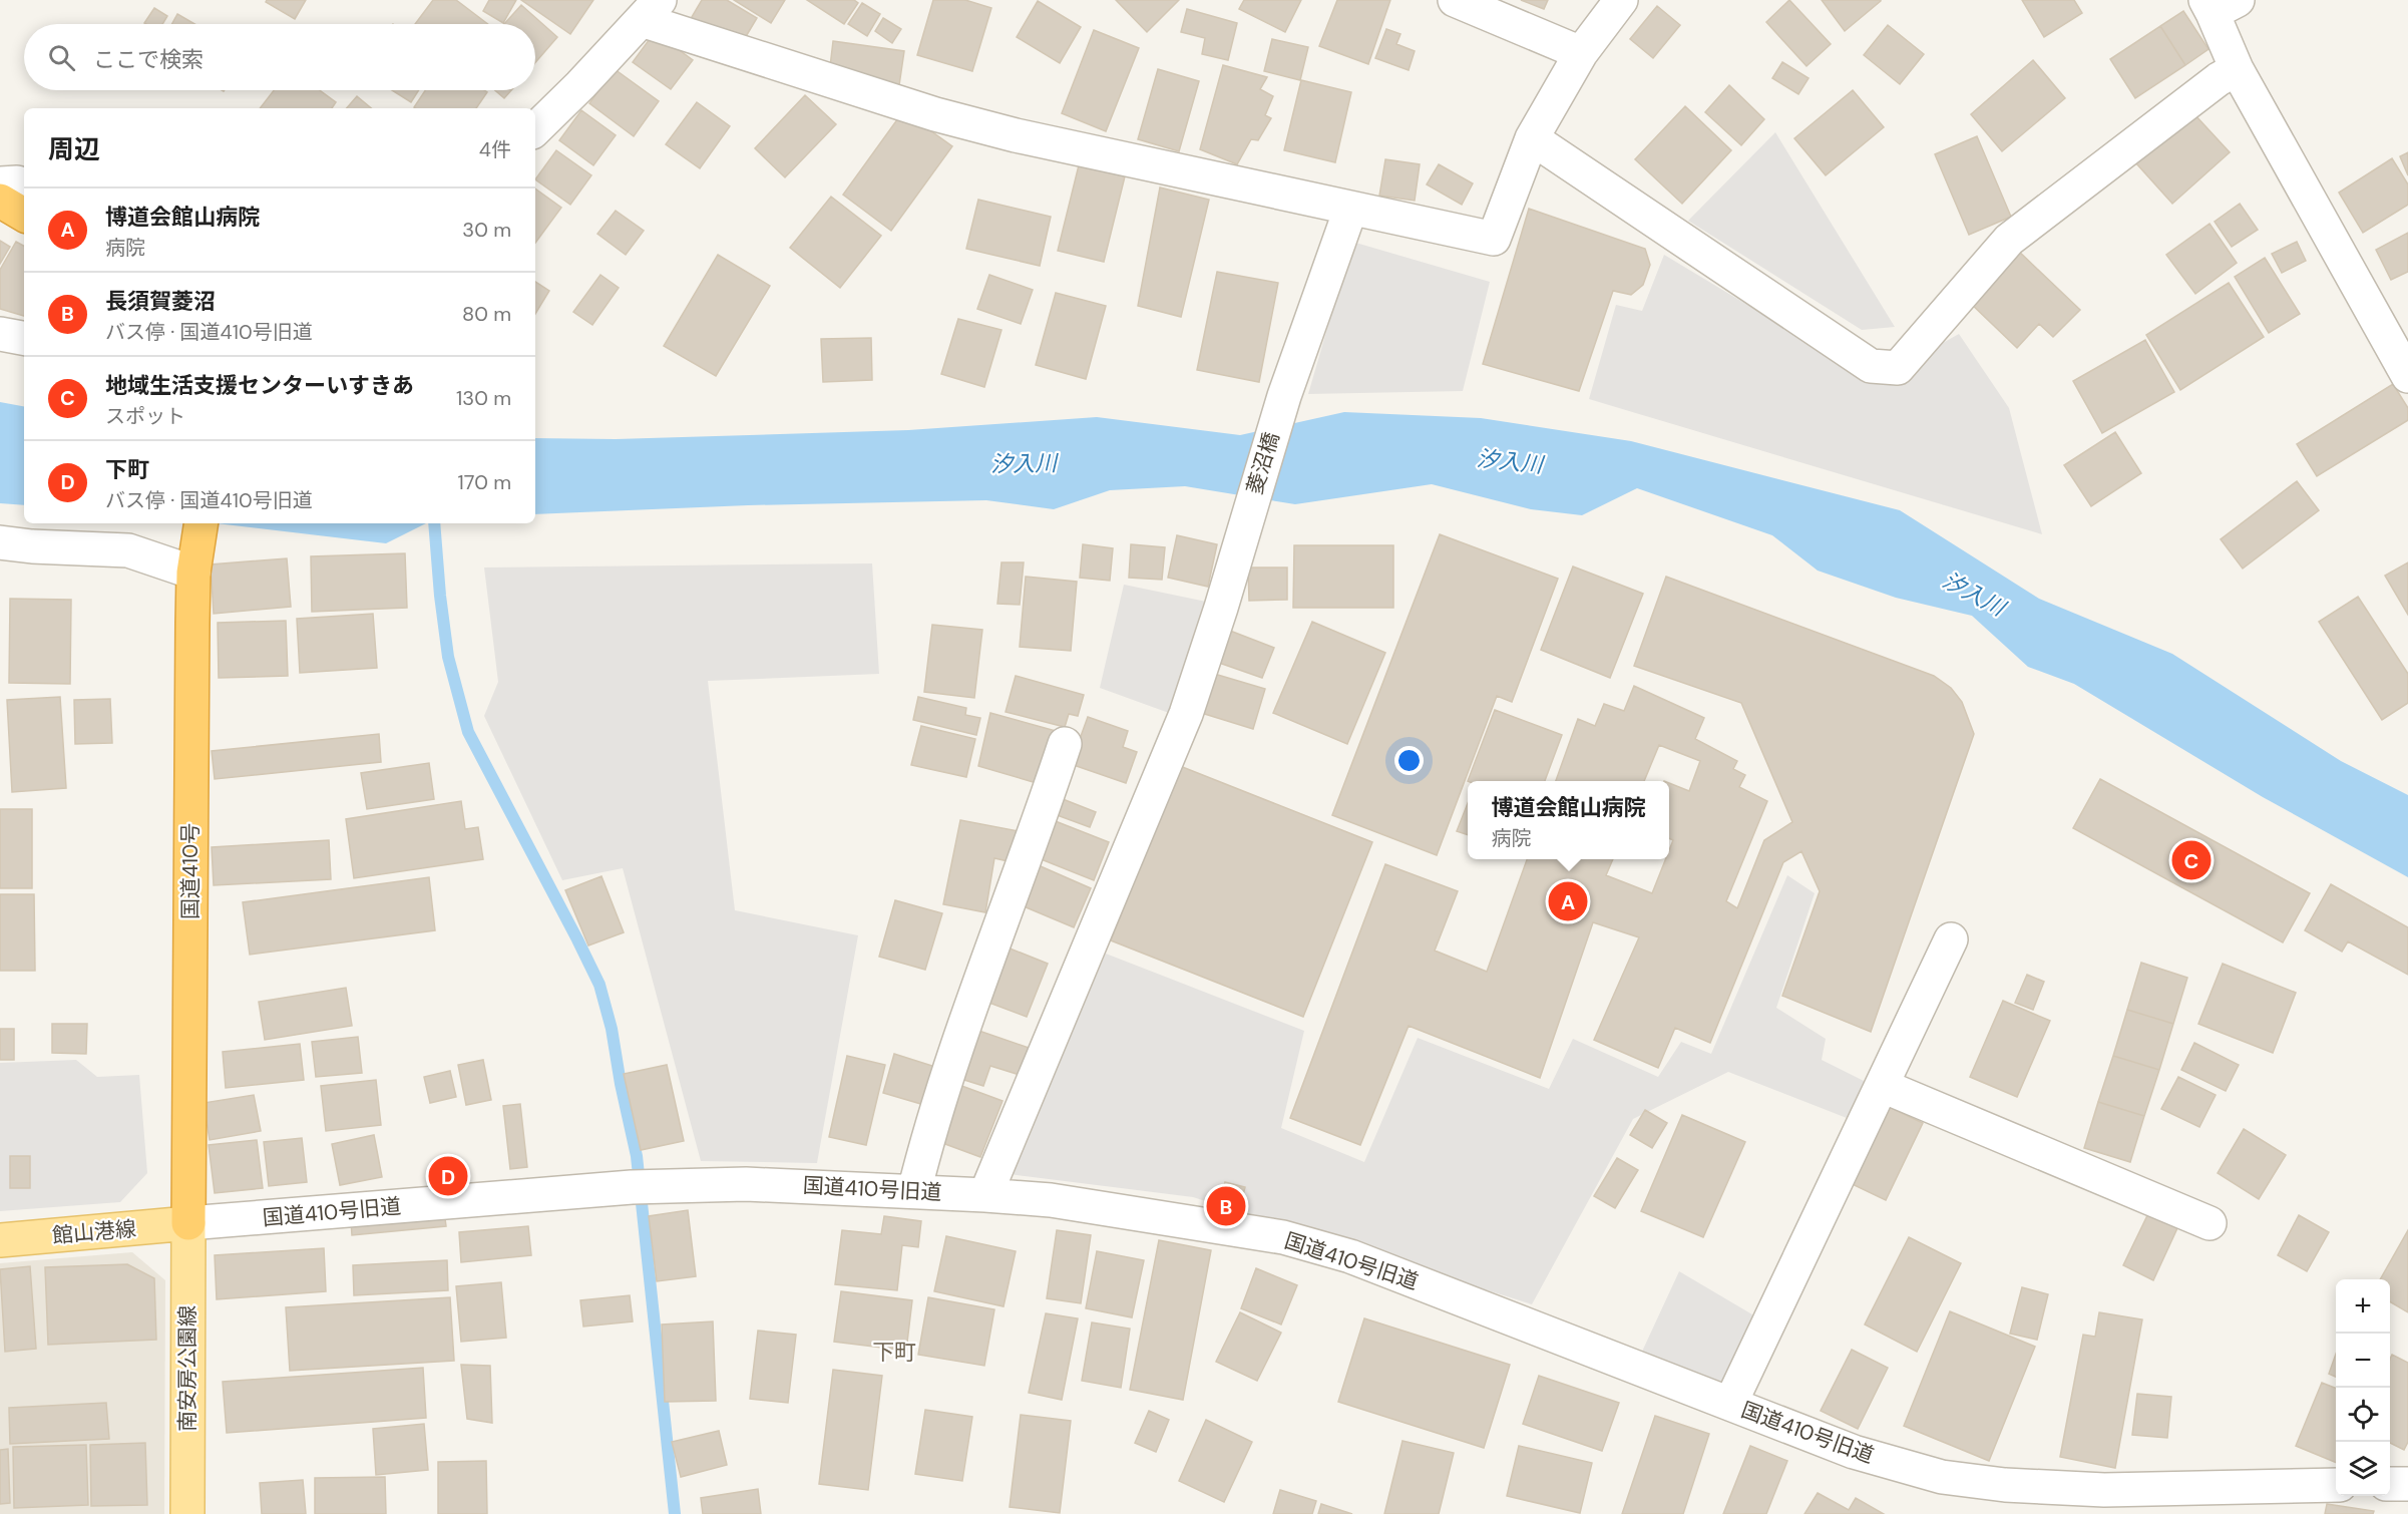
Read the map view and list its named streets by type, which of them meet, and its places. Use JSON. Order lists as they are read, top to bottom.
{
  "streets": {
    "highway": ["国道410号"],
    "main road": ["館山港線", "南安房公園線"],
    "street": ["菱沼橋", "国道410号旧道"]
  },
  "crossings": [
    ["菱沼橋", "国道410号旧道"],
    ["国道410号", "国道410号旧道"],
    ["国道410号", "館山港線"],
    ["国道410号", "南安房公園線"],
    ["国道410号旧道", "館山港線"],
    ["国道410号旧道", "南安房公園線"],
    ["館山港線", "南安房公園線"]
  ],
  "districts": ["下町"],
  "water": ["汐入川"],
  "page": {
    "search": "ここで検索",
    "heading": ["周辺", "4件"],
    "list": [
      {
        "mark": "A",
        "name": "博道会館山病院",
        "note": "病院",
        "value": "30 m"
      },
      {
        "mark": "B",
        "name": "長須賀菱沼",
        "note": "バス停 · 国道410号旧道",
        "value": "80 m"
      },
      {
        "mark": "C",
        "name": "地域生活支援センターいすきあ",
        "note": "スポット",
        "value": "130 m"
      },
      {
        "mark": "D",
        "name": "下町",
        "note": "バス停 · 国道410号旧道",
        "value": "170 m"
      }
    ],
    "popup": ["博道会館山病院", "病院"],
    "pins": [
      "C",
      "A",
      "D",
      "B"
    ],
    "map_buttons": ["+", "−"]
  }
}
